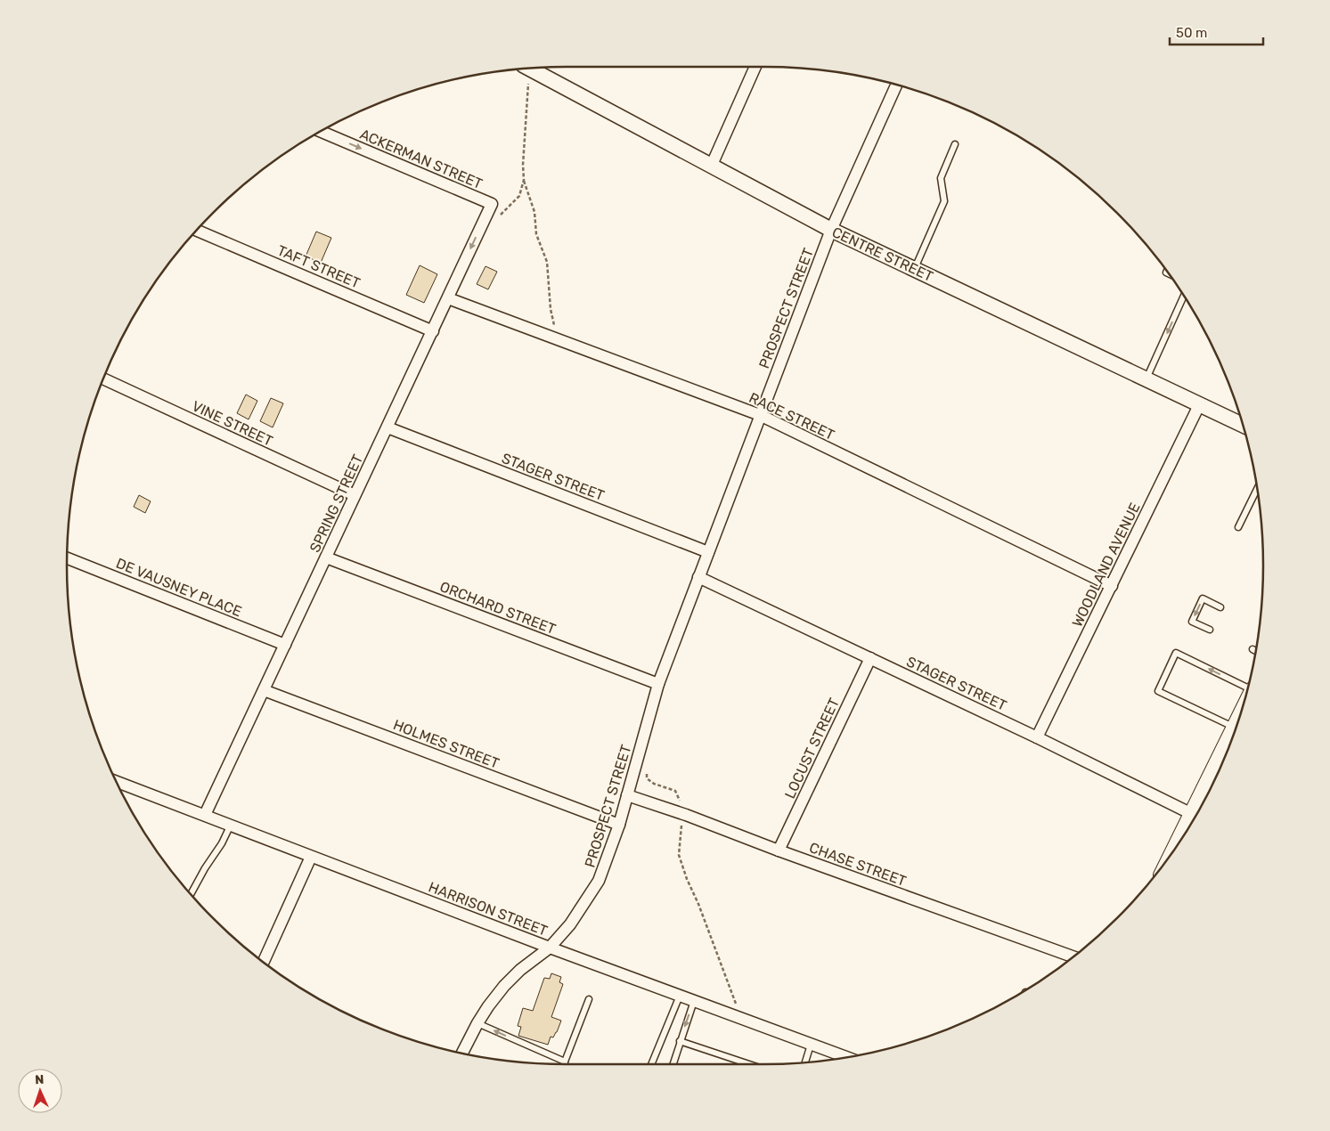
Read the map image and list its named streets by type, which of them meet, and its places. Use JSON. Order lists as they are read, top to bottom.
{
  "streets": {
    "street": [
      "ACKERMAN STREET",
      "CENTRE STREET",
      "TAFT STREET",
      "PROSPECT STREET",
      "RACE STREET",
      "VINE STREET",
      "STAGER STREET",
      "SPRING STREET",
      "WOODLAND AVENUE",
      "DE VAUSNEY PLACE",
      "ORCHARD STREET",
      "HOLMES STREET",
      "LOCUST STREET",
      "CHASE STREET",
      "HARRISON STREET"
    ]
  },
  "crossings": [
    ["ACKERMAN STREET", "SPRING STREET"],
    ["CENTRE STREET", "PROSPECT STREET"],
    ["CENTRE STREET", "WOODLAND AVENUE"],
    ["TAFT STREET", "SPRING STREET"],
    ["PROSPECT STREET", "RACE STREET"],
    ["PROSPECT STREET", "STAGER STREET"],
    ["PROSPECT STREET", "ORCHARD STREET"],
    ["PROSPECT STREET", "HOLMES STREET"],
    ["PROSPECT STREET", "CHASE STREET"],
    ["PROSPECT STREET", "HARRISON STREET"],
    ["RACE STREET", "SPRING STREET"],
    ["RACE STREET", "WOODLAND AVENUE"],
    ["VINE STREET", "SPRING STREET"],
    ["STAGER STREET", "SPRING STREET"],
    ["STAGER STREET", "WOODLAND AVENUE"],
    ["STAGER STREET", "LOCUST STREET"],
    ["SPRING STREET", "DE VAUSNEY PLACE"],
    ["SPRING STREET", "ORCHARD STREET"],
    ["SPRING STREET", "HOLMES STREET"],
    ["SPRING STREET", "HARRISON STREET"],
    ["LOCUST STREET", "CHASE STREET"]
  ],
  "one_way": ["ACKERMAN STREET"],
  "scale_bar": "50 m",
  "north": "top"
}
